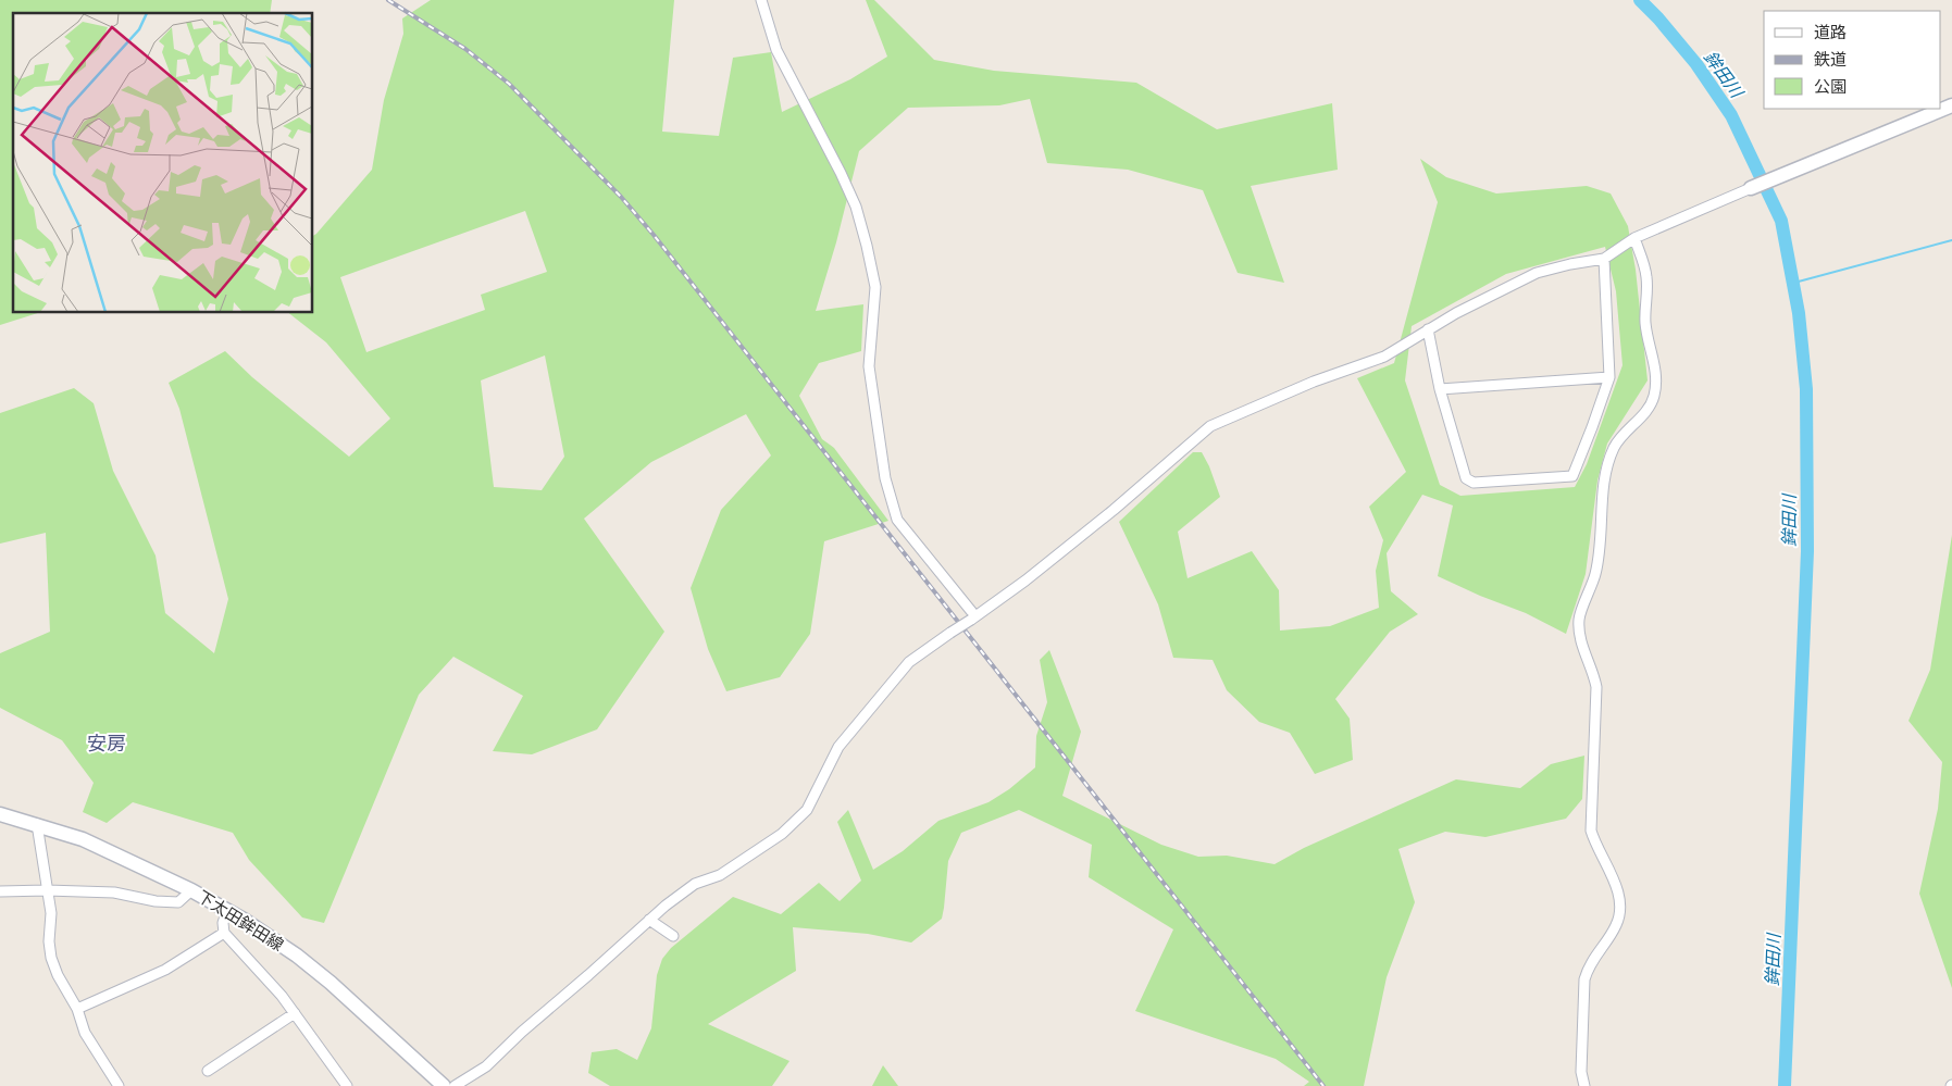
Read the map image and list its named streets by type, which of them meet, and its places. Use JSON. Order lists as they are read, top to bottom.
{
  "streets": {
    "main road": ["下太田鉾田線"]
  },
  "districts": ["安房"],
  "water": ["鉾田川"],
  "legend": ["道路", "鉄道", "公園"]
}
